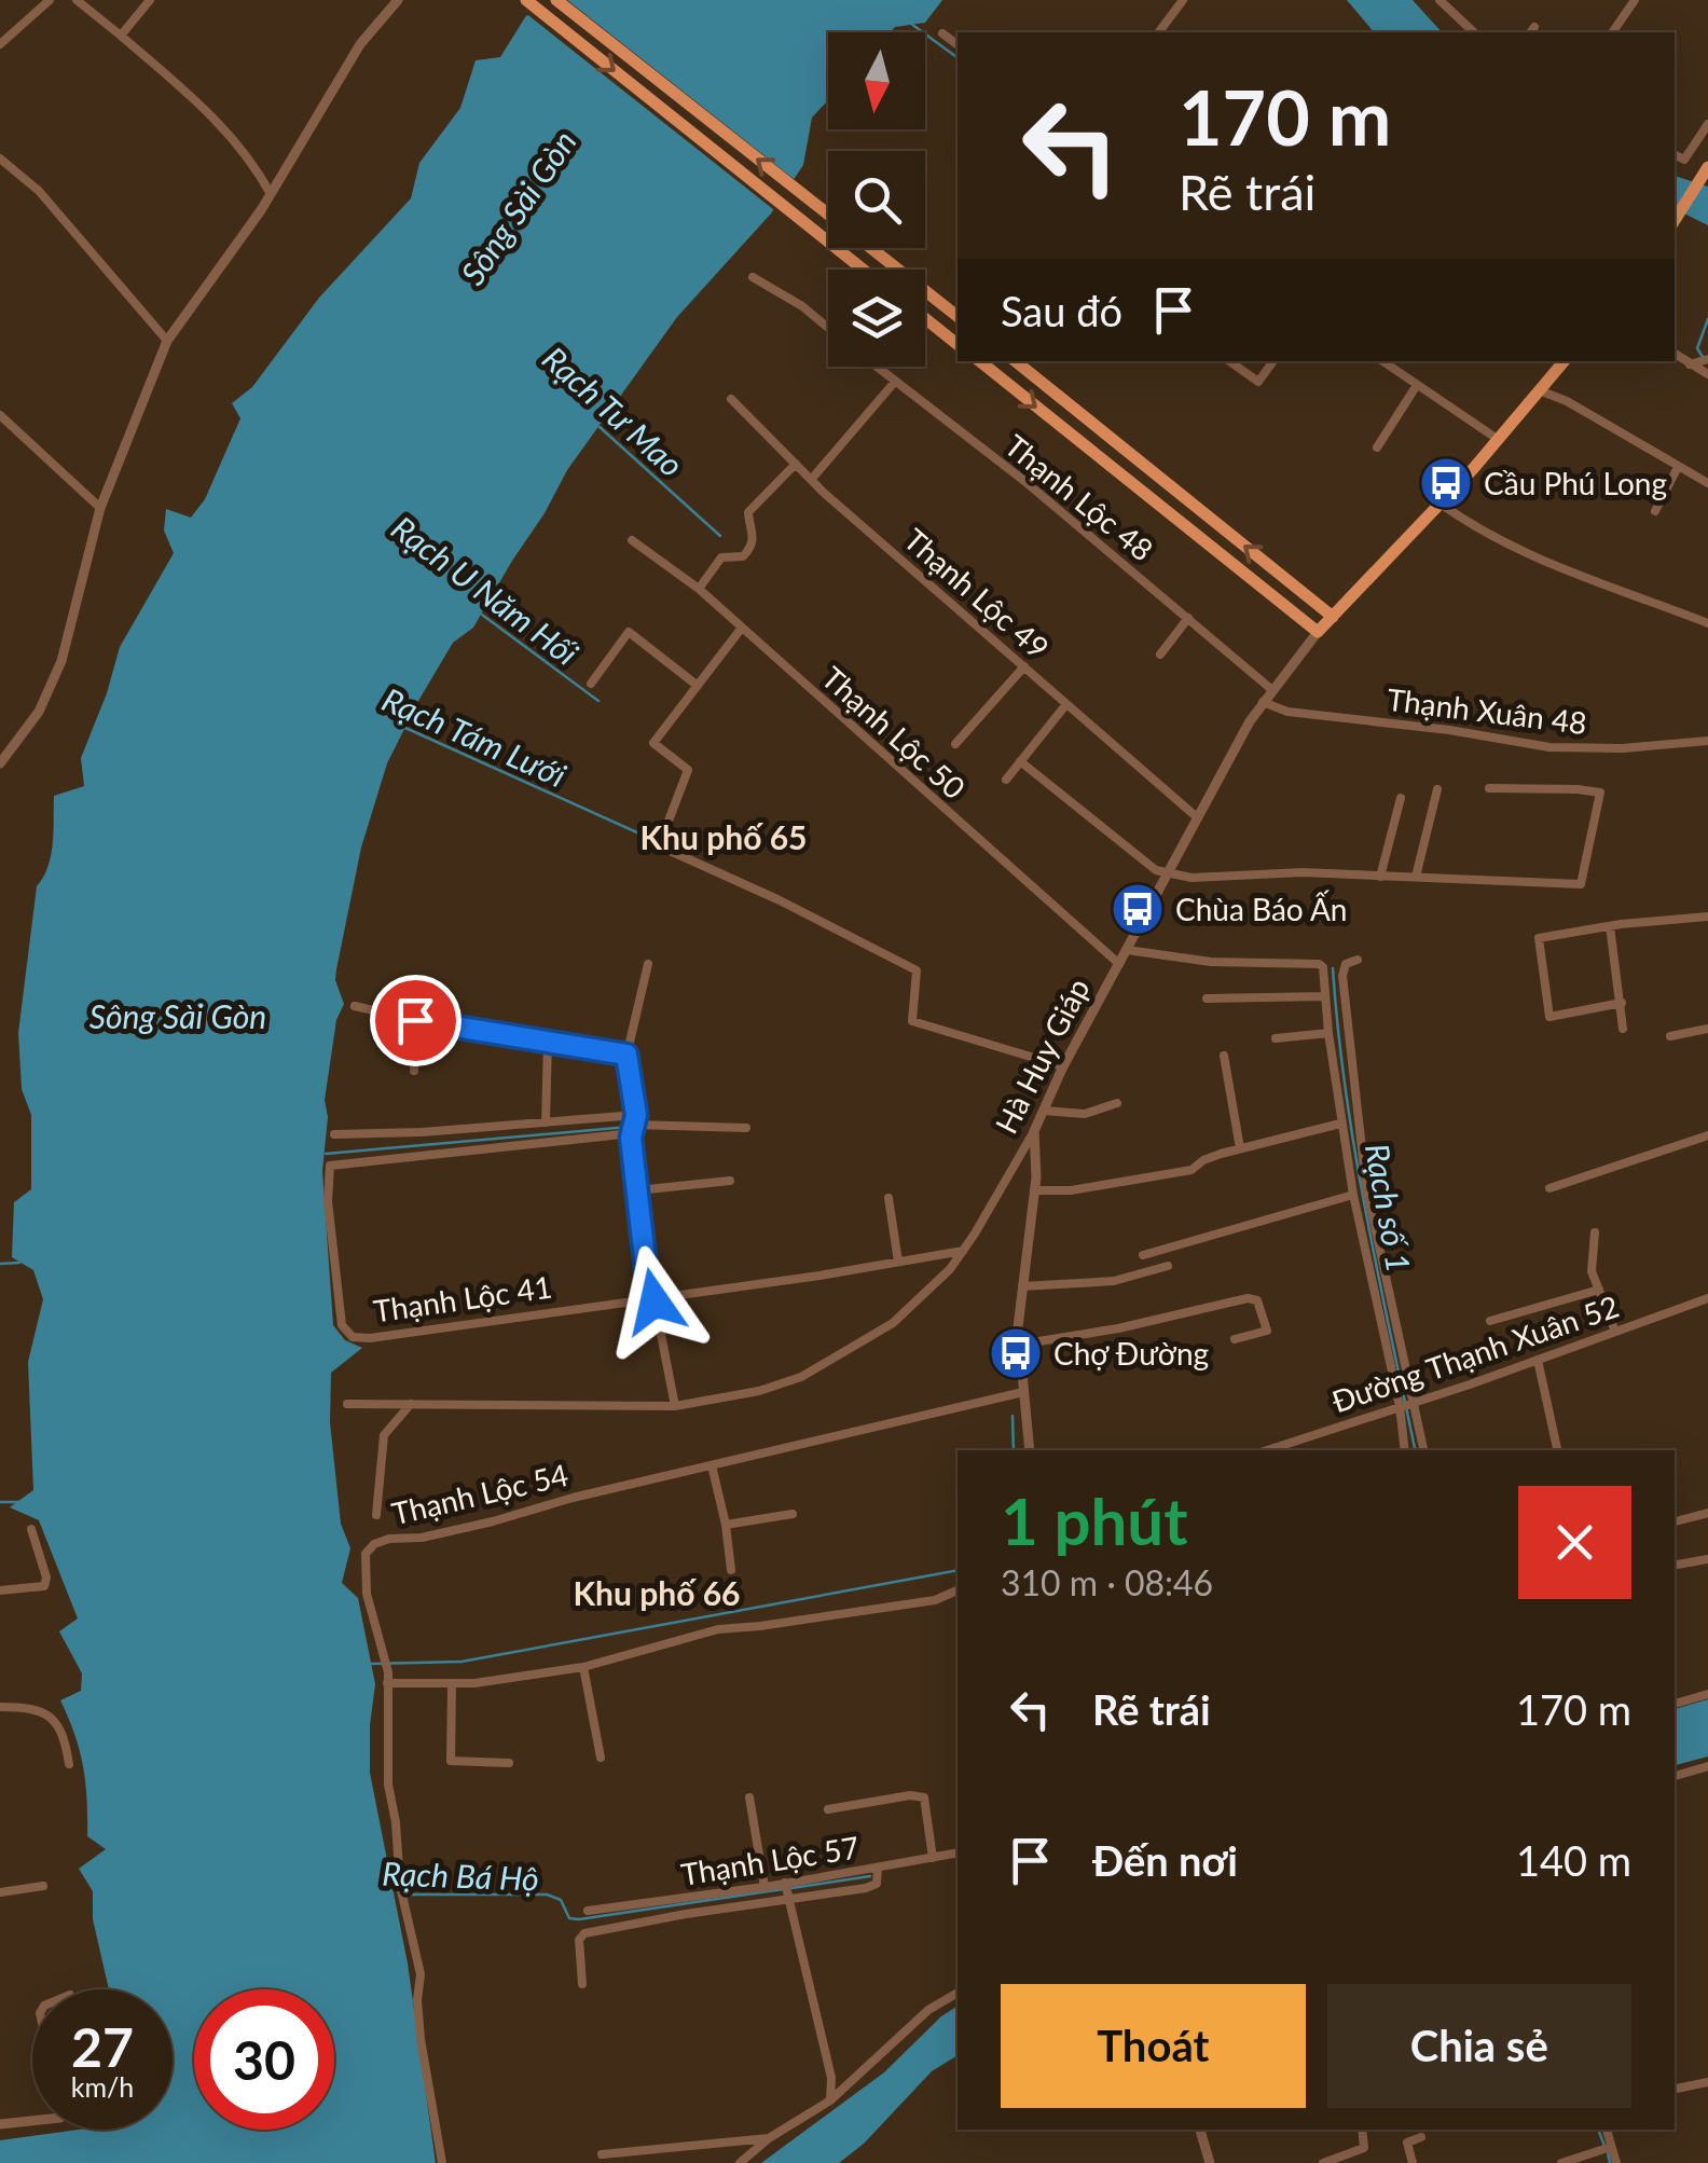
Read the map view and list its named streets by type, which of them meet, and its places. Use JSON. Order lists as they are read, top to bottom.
{
  "streets": {
    "main road": ["Hà Huy Giáp"],
    "street": [
      "Thạnh Lộc 48",
      "Thạnh Lộc 49",
      "Thạnh Xuân 48",
      "Thạnh Lộc 50",
      "Thạnh Lộc 41",
      "Đường Thạnh Xuân 52",
      "Thạnh Lộc 54",
      "Thạnh Lộc 57"
    ]
  },
  "crossings": [
    ["Thạnh Lộc 48", "Hà Huy Giáp"],
    ["Thạnh Lộc 49", "Hà Huy Giáp"],
    ["Thạnh Xuân 48", "Hà Huy Giáp"],
    ["Thạnh Lộc 50", "Hà Huy Giáp"],
    ["Hà Huy Giáp", "Thạnh Lộc 41"]
  ],
  "districts": ["Khu phố 65", "Khu phố 66"],
  "water": [
    "Sông Sài Gòn",
    "Rạch Tư Mao",
    "Rạch U Năm Hối",
    "Rạch Tám Lưới",
    "Rạch số 1",
    "Rạch Bá Hộ"
  ],
  "places": {
    "bus stop": ["Cầu Phú Long", "Chùa Báo Ấn", "Chợ Đường"]
  },
  "north": "bottom",
  "page": {
    "turn": ["170 m", "Rẽ trái"],
    "then": "Sau đó",
    "heading": ["1 phút", "310 m · 08:46"],
    "list": [
      {
        "name": "Rẽ trái",
        "value": "170 m"
      },
      {
        "name": "Đến nơi",
        "value": "140 m"
      }
    ],
    "buttons": ["Thoát", "Chia sẻ"],
    "speed": "27 km/h",
    "limit": "30"
  }
}
